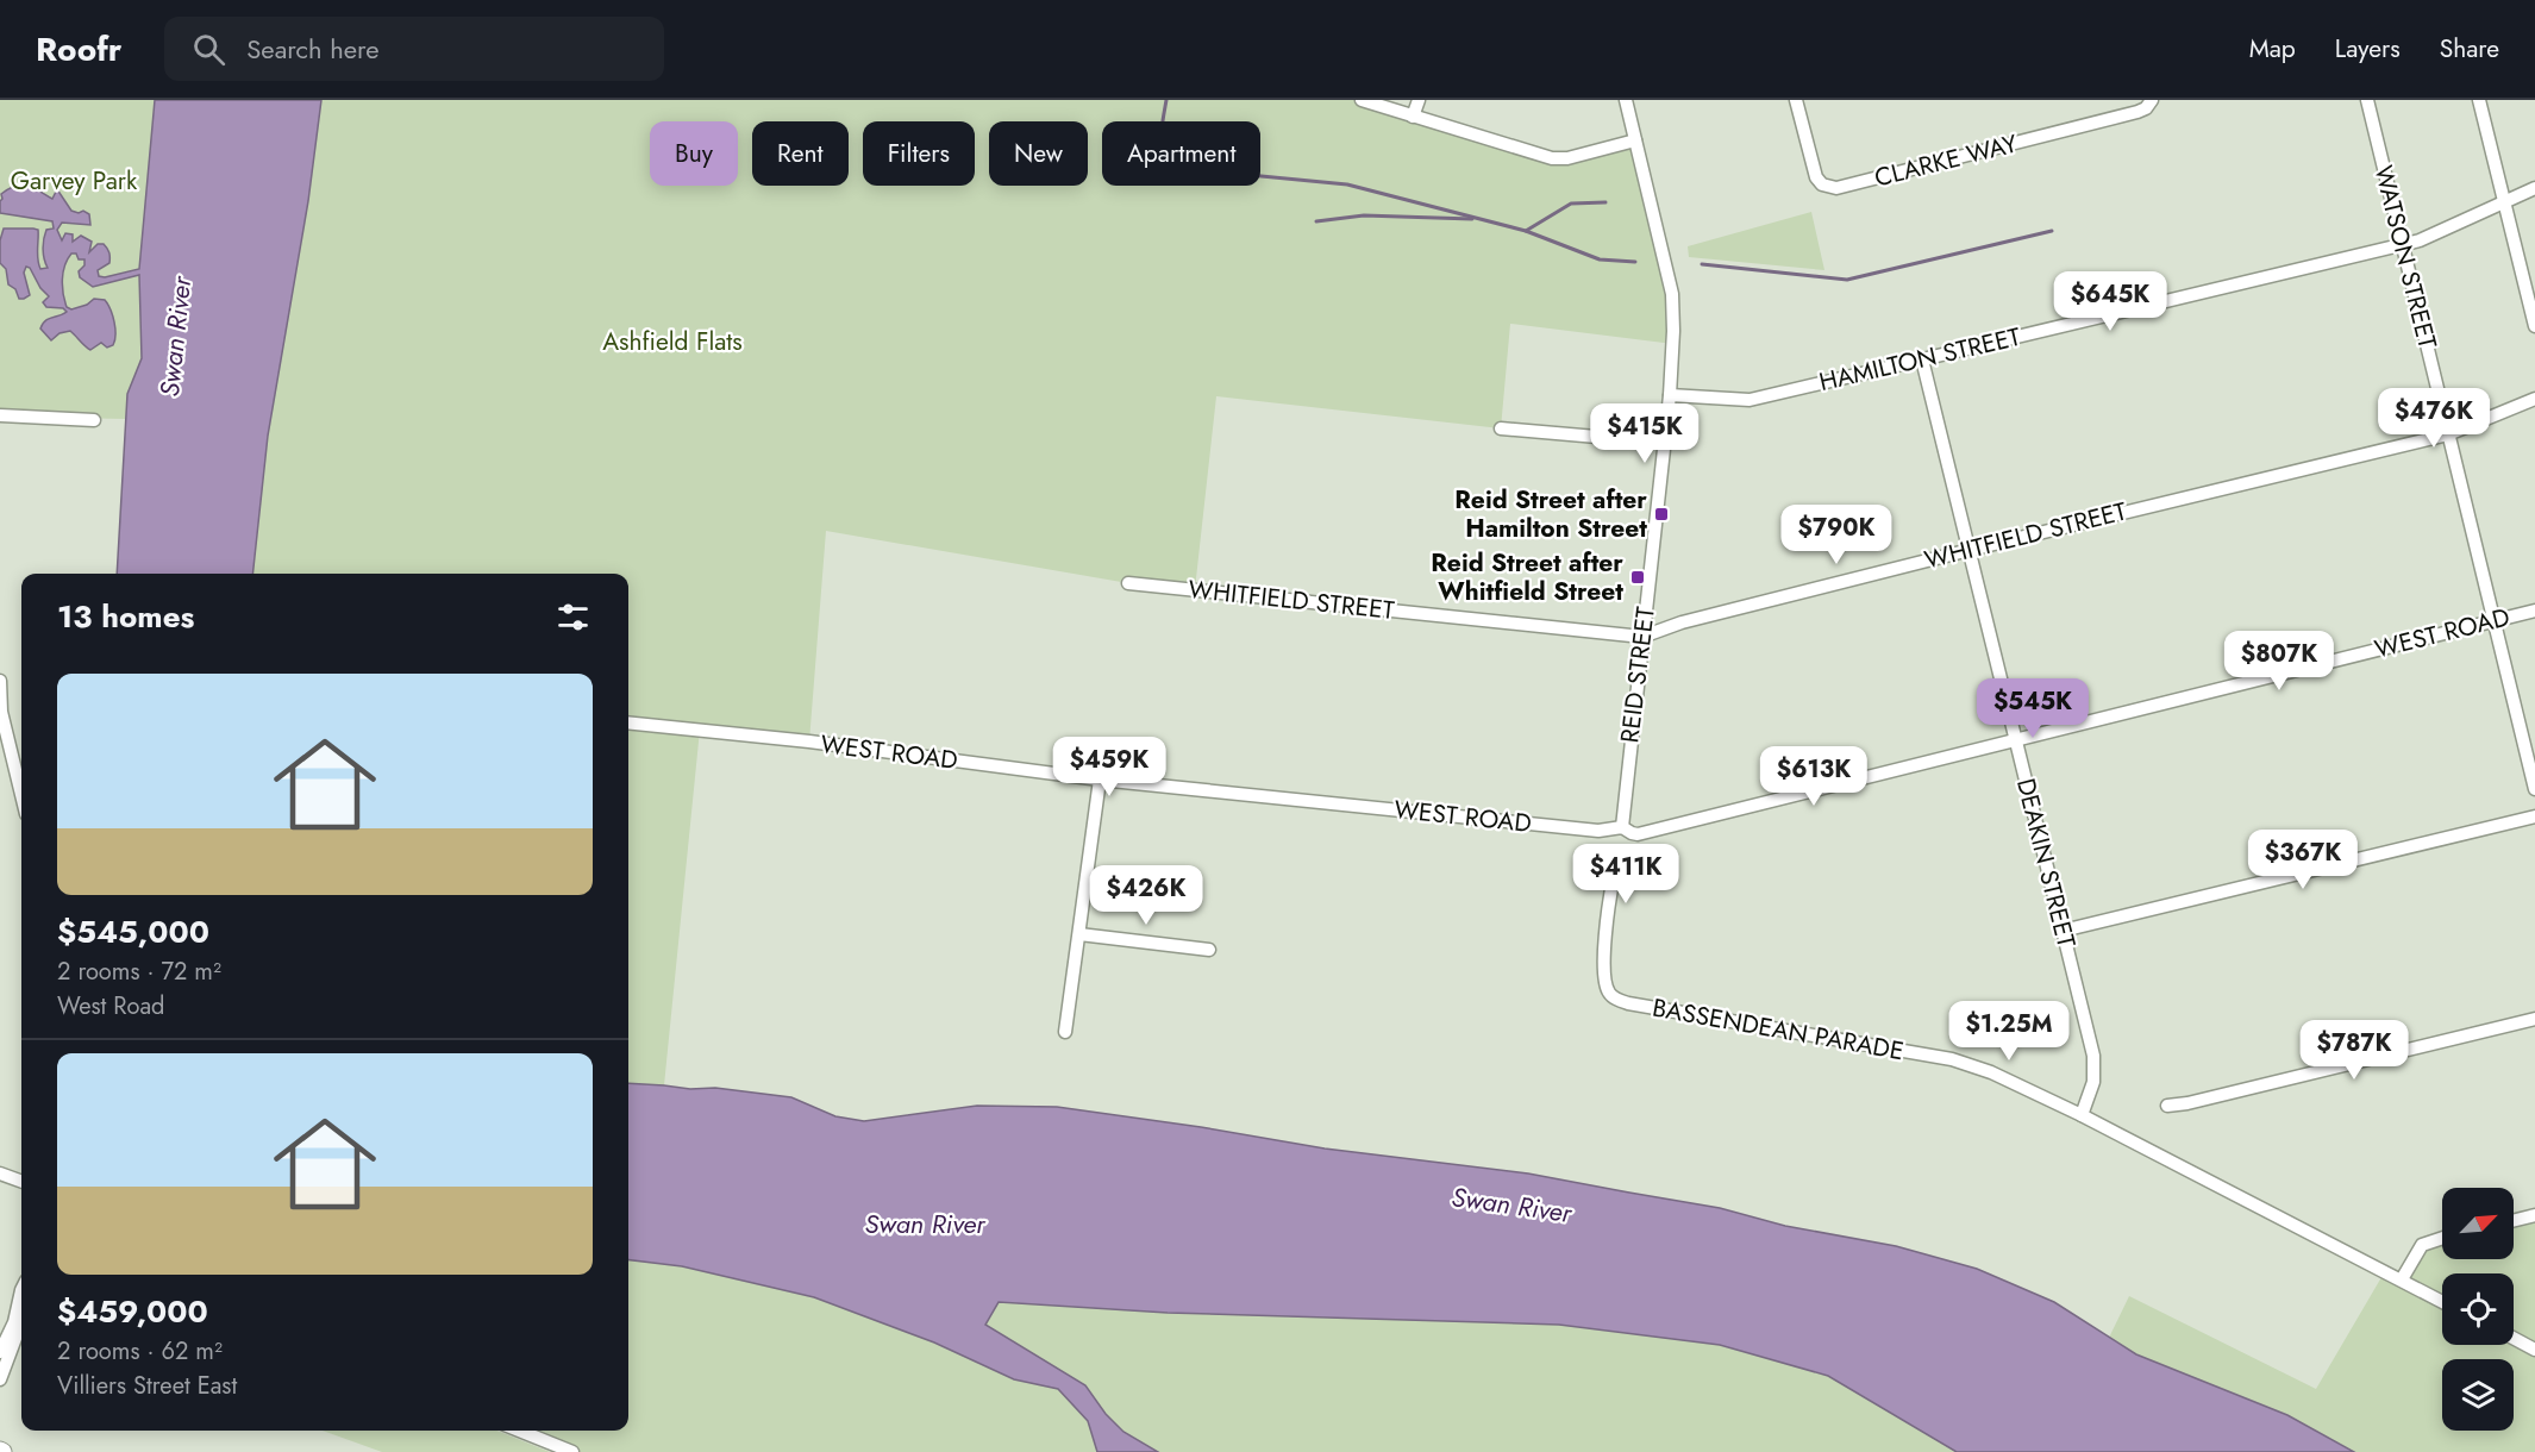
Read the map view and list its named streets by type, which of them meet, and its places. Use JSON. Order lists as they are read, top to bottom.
{
  "streets": {
    "street": [
      "CLARKE WAY",
      "WATSON STREET",
      "HAMILTON STREET",
      "WHITFIELD STREET",
      "WEST ROAD",
      "REID STREET",
      "DEAKIN STREET",
      "BASSENDEAN PARADE"
    ]
  },
  "crossings": [
    ["WATSON STREET", "HAMILTON STREET"],
    ["WATSON STREET", "WHITFIELD STREET"],
    ["WATSON STREET", "WEST ROAD"],
    ["HAMILTON STREET", "REID STREET"],
    ["HAMILTON STREET", "DEAKIN STREET"],
    ["WHITFIELD STREET", "REID STREET"],
    ["WHITFIELD STREET", "DEAKIN STREET"],
    ["WEST ROAD", "REID STREET"],
    ["WEST ROAD", "DEAKIN STREET"],
    ["DEAKIN STREET", "BASSENDEAN PARADE"]
  ],
  "water": ["Swan River"],
  "parks": ["Garvey Park", "Ashfield Flats"],
  "places": {
    "transit": ["Reid Street after Hamilton Street", "Reid Street after Whitfield Street"]
  },
  "north": "top right",
  "page": {
    "header": "Roofr",
    "search": "Search here",
    "nav": ["Map", "Layers", "Share"],
    "chip": [
      "Buy",
      "Rent",
      "Filters",
      "New",
      "Apartment"
    ],
    "price": [
      "$645K",
      "$476K",
      "$415K",
      "$790K",
      "$807K",
      "$545K",
      "$459K",
      "$613K",
      "$367K",
      "$411K",
      "$426K",
      "$1.25M",
      "$787K"
    ],
    "heading": "13 homes",
    "list": [
      {
        "name": "$545,000",
        "note": "2 rooms · 72 m² · West Road"
      },
      {
        "name": "$459,000",
        "note": "2 rooms · 62 m² · Villiers Street East"
      }
    ]
  }
}
